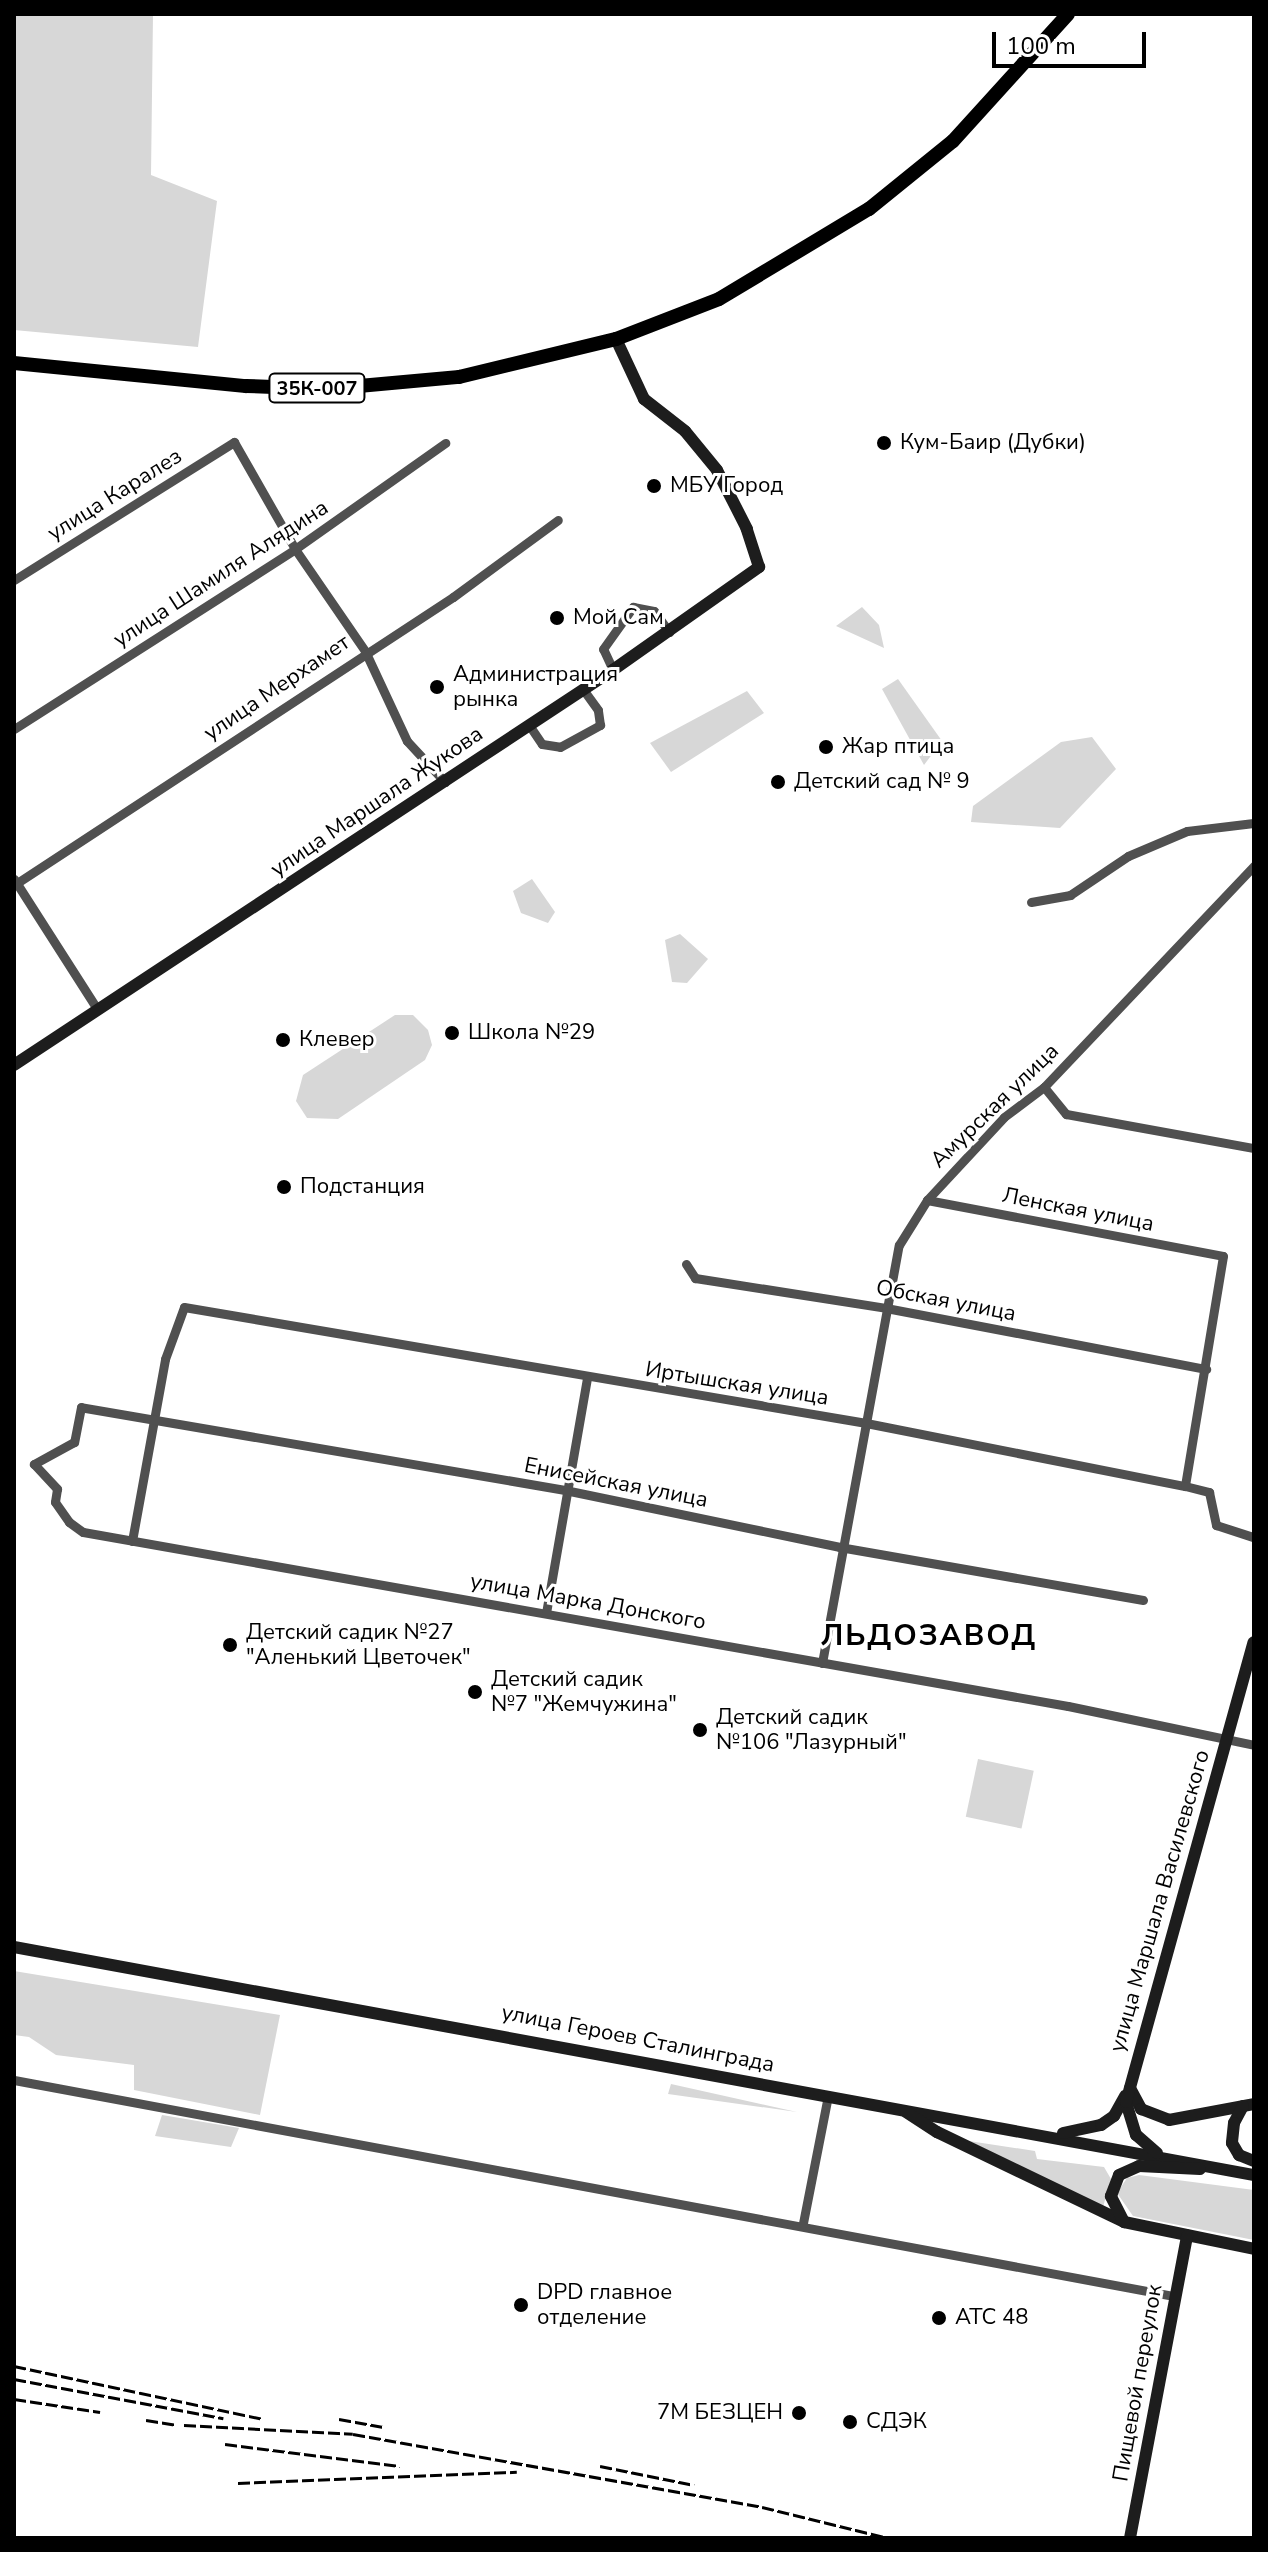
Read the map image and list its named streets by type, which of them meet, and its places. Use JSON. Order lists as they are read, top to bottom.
{
  "streets": {
    "main road": ["35К-007"],
    "street": [
      "улица Каралез",
      "улица Шамиля Алядина",
      "улица Мерхамет",
      "улица Маршала Жукова",
      "Амурская улица",
      "Ленская улица",
      "Обская улица",
      "Иртышская улица",
      "Енисейская улица",
      "улица Марка Донского",
      "улица Маршала Василевского",
      "улица Героев Сталинграда",
      "Пищевой переулок"
    ]
  },
  "crossings": [
    ["35К-007", "улица Маршала Жукова"],
    ["улица Каралез", "улица Шамиля Алядина"],
    ["Амурская улица", "Ленская улица"],
    ["Амурская улица", "Обская улица"],
    ["Амурская улица", "Иртышская улица"],
    ["Амурская улица", "Енисейская улица"],
    ["Амурская улица", "улица Марка Донского"],
    ["Ленская улица", "Обская улица"],
    ["Иртышская улица", "Енисейская улица"],
    ["Енисейская улица", "улица Марка Донского"],
    ["улица Марка Донского", "улица Маршала Василевского"],
    ["улица Маршала Василевского", "улица Героев Сталинграда"]
  ],
  "districts": ["ЛЬДОЗАВОД"],
  "places": [
    "Кум-Баир (Дубки)",
    "МБУ Город",
    "Мой Сам",
    "Администрация рынка",
    "Жар птица",
    "Детский сад № 9",
    "Школа №29",
    "Клевер",
    "Подстанция",
    "Детский садик №27 \"Аленький Цветочек\"",
    "Детский садик №7 \"Жемчужина\"",
    "Детский садик №106 \"Лазурный\"",
    "DPD главное отделение",
    "АТС 48",
    "7М БЕЗЦЕН",
    "СДЭК"
  ],
  "scale_bar": "100 m"
}
